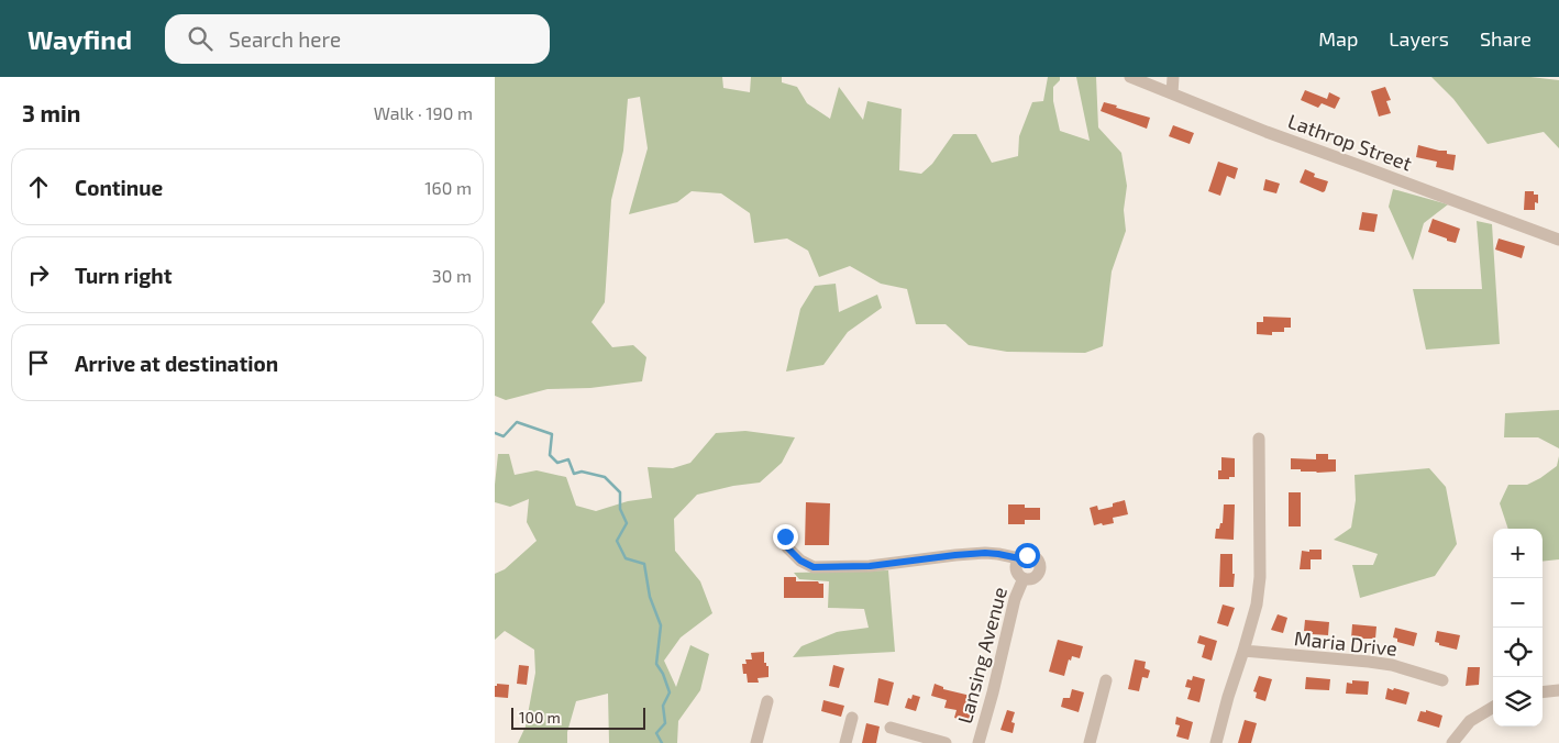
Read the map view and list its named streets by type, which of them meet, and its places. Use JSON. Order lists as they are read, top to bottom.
{
  "streets": {
    "street": ["Lathrop Street", "Maria Drive", "Lansing Avenue"]
  },
  "scale_bar": "100 m",
  "page": {
    "header": "Wayfind",
    "search": "Search here",
    "nav": ["Map", "Layers", "Share"],
    "heading": ["3 min", "Walk · 190 m"],
    "list": [
      ["Continue", "160 m"],
      ["Turn right", "30 m"],
      "Arrive at destination"
    ],
    "map_buttons": ["+", "−"],
    "scale": "100 m"
  }
}
